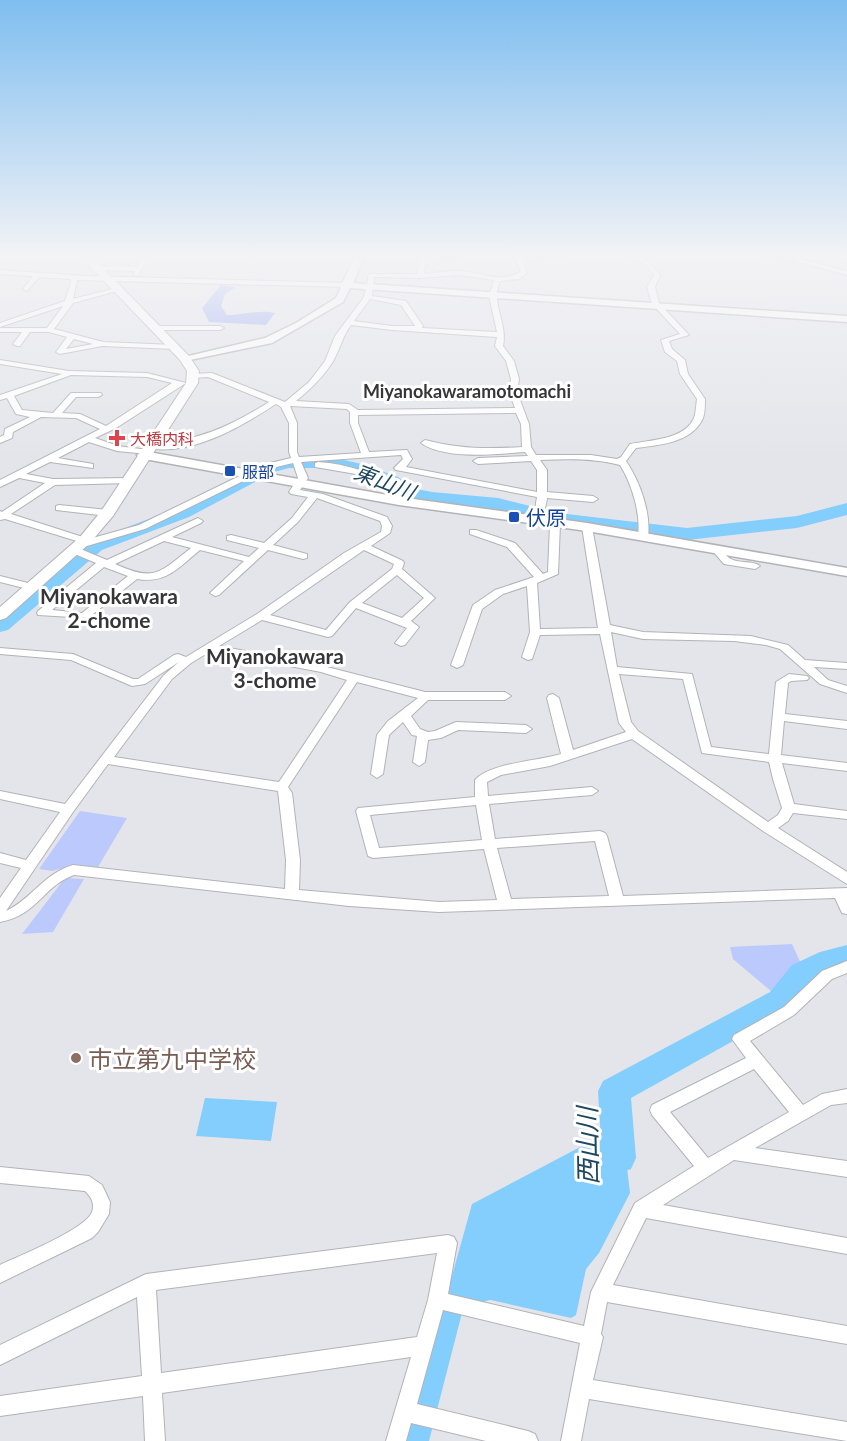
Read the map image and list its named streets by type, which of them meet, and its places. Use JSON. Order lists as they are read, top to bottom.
{
  "districts": ["Miyanokawaramotomachi", "Miyanokawara 2-chome", "Miyanokawara 3-chome"],
  "water": ["東山川", "西山川"],
  "places": {
    "health": ["大橋内科"],
    "transit": ["服部", "伏原"],
    "other": ["市立第九中学校"]
  }
}
